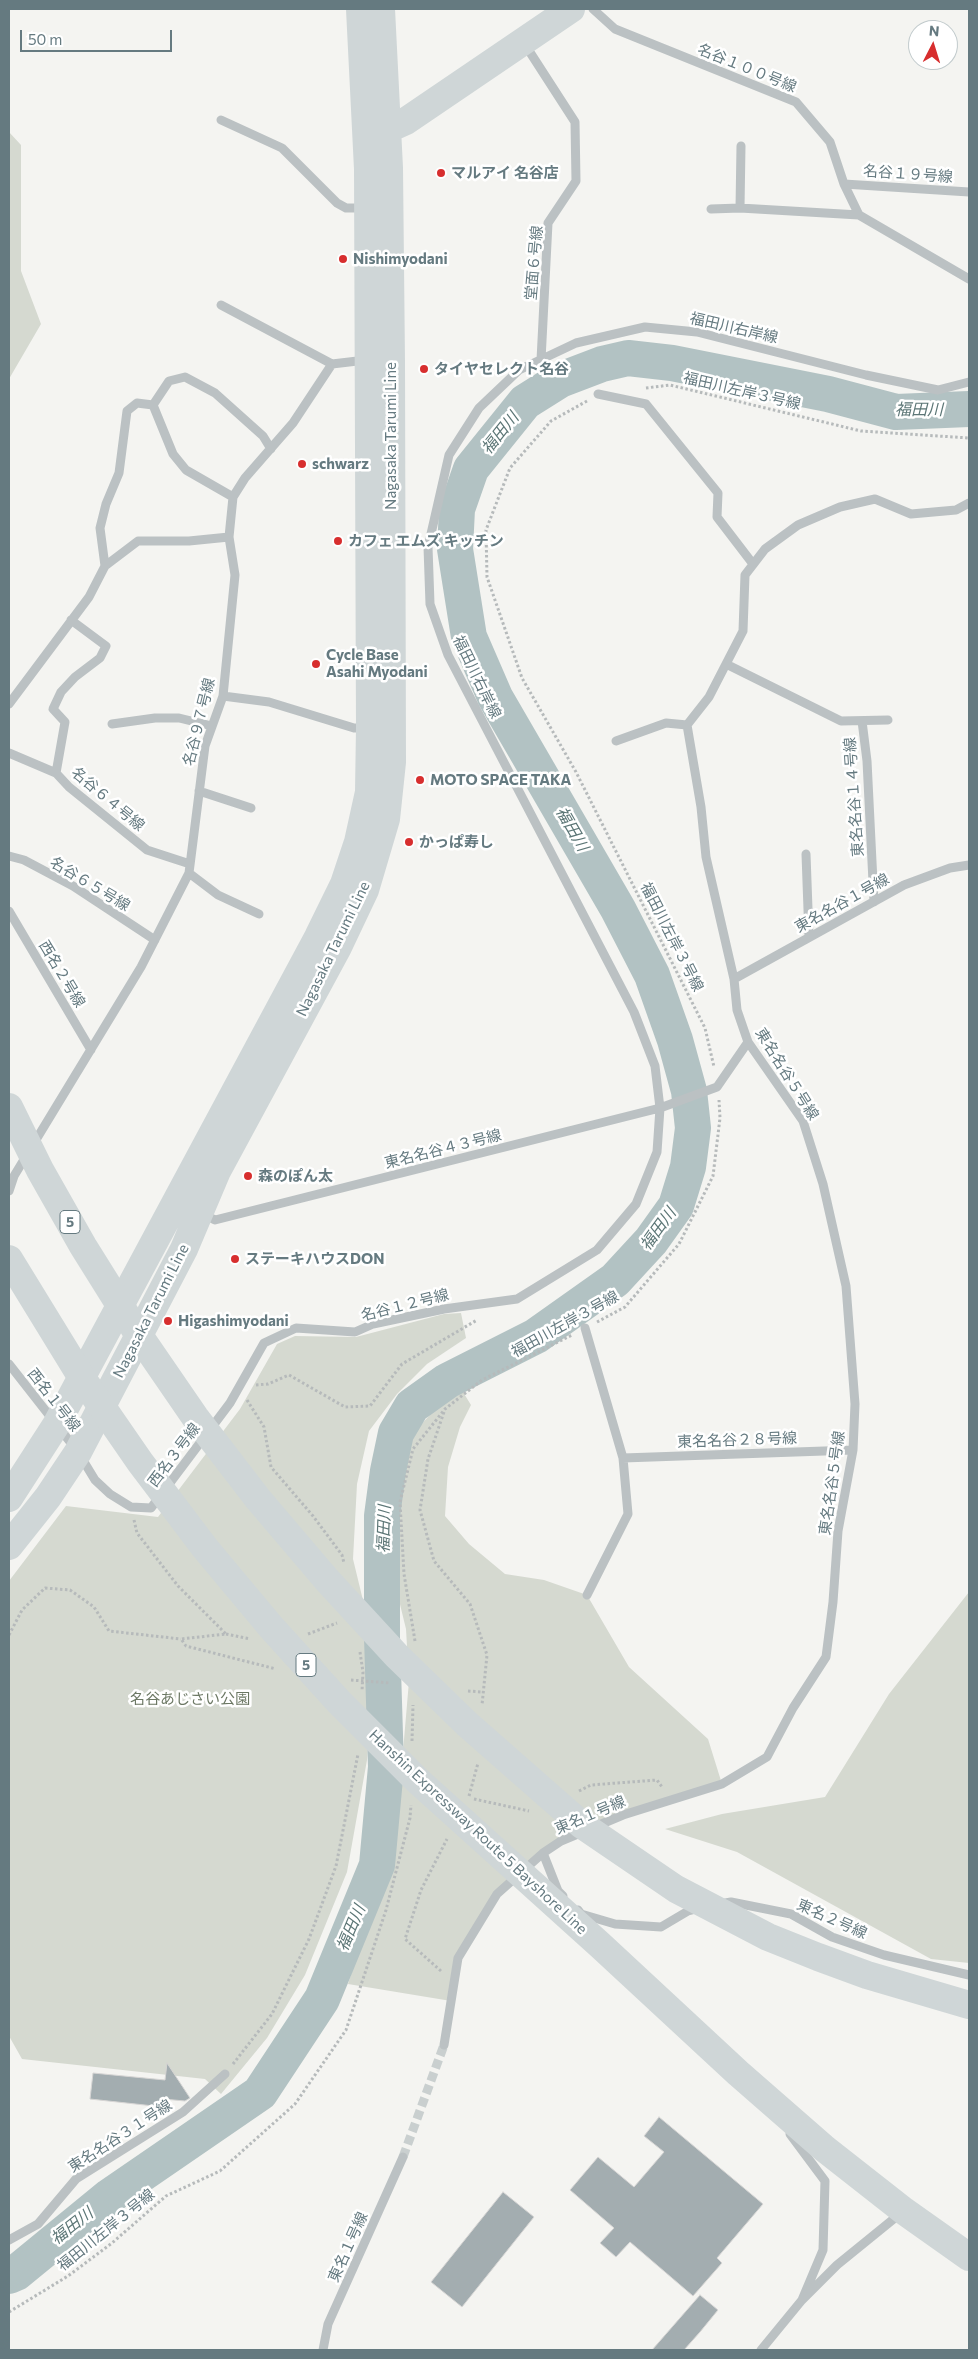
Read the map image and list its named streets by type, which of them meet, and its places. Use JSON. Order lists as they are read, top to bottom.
{
  "streets": {
    "main road": ["Nagasaka Tarumi Line", "5", "Hanshin Expressway Route 5 Bayshore Line"],
    "street": [
      "名谷１００号線",
      "名谷１９号線",
      "堂面６号線",
      "福田川右岸線",
      "名谷９７号線",
      "東名名谷１４号線",
      "名谷６４号線",
      "名谷６５号線",
      "東名名谷１号線",
      "西名２号線",
      "東名名谷５号線",
      "東名名谷４３号線",
      "名谷１２号線",
      "西名１号線",
      "東名名谷２８号線",
      "西名３号線",
      "東名１号線",
      "東名２号線",
      "東名名谷３１号線"
    ],
    "path": ["福田川左岸３号線"]
  },
  "crossings": [
    ["名谷１００号線", "名谷１９号線"],
    ["堂面６号線", "福田川右岸線"],
    ["福田川右岸線", "東名名谷４３号線"],
    ["福田川右岸線", "名谷１２号線"],
    ["福田川左岸３号線", "東名名谷４３号線"],
    ["Nagasaka Tarumi Line", "東名名谷４３号線"],
    ["Nagasaka Tarumi Line", "西名１号線"],
    ["名谷９７号線", "名谷６４号線"],
    ["名谷９７号線", "名谷６５号線"],
    ["名谷９７号線", "西名２号線"],
    ["東名名谷１４号線", "東名名谷１号線"],
    ["東名名谷１号線", "東名名谷５号線"],
    ["東名名谷５号線", "東名名谷２８号線"],
    ["東名名谷５号線", "東名１号線"],
    ["名谷１２号線", "西名３号線"],
    ["東名１号線", "東名２号線"]
  ],
  "water": ["福田川"],
  "parks": ["名谷あじさい公園"],
  "places": [
    "マルアイ 名谷店",
    "Nishimyodani",
    "タイヤセレクト名谷",
    "schwarz",
    "カフェ エムズ キッチン",
    "Cycle Base Asahi Myodani",
    "MOTO SPACE TAKA",
    "かっぱ寿し",
    "森のぽん太",
    "ステーキハウスDON",
    "Higashimyodani"
  ],
  "scale_bar": "50 m",
  "north": "top"
}
